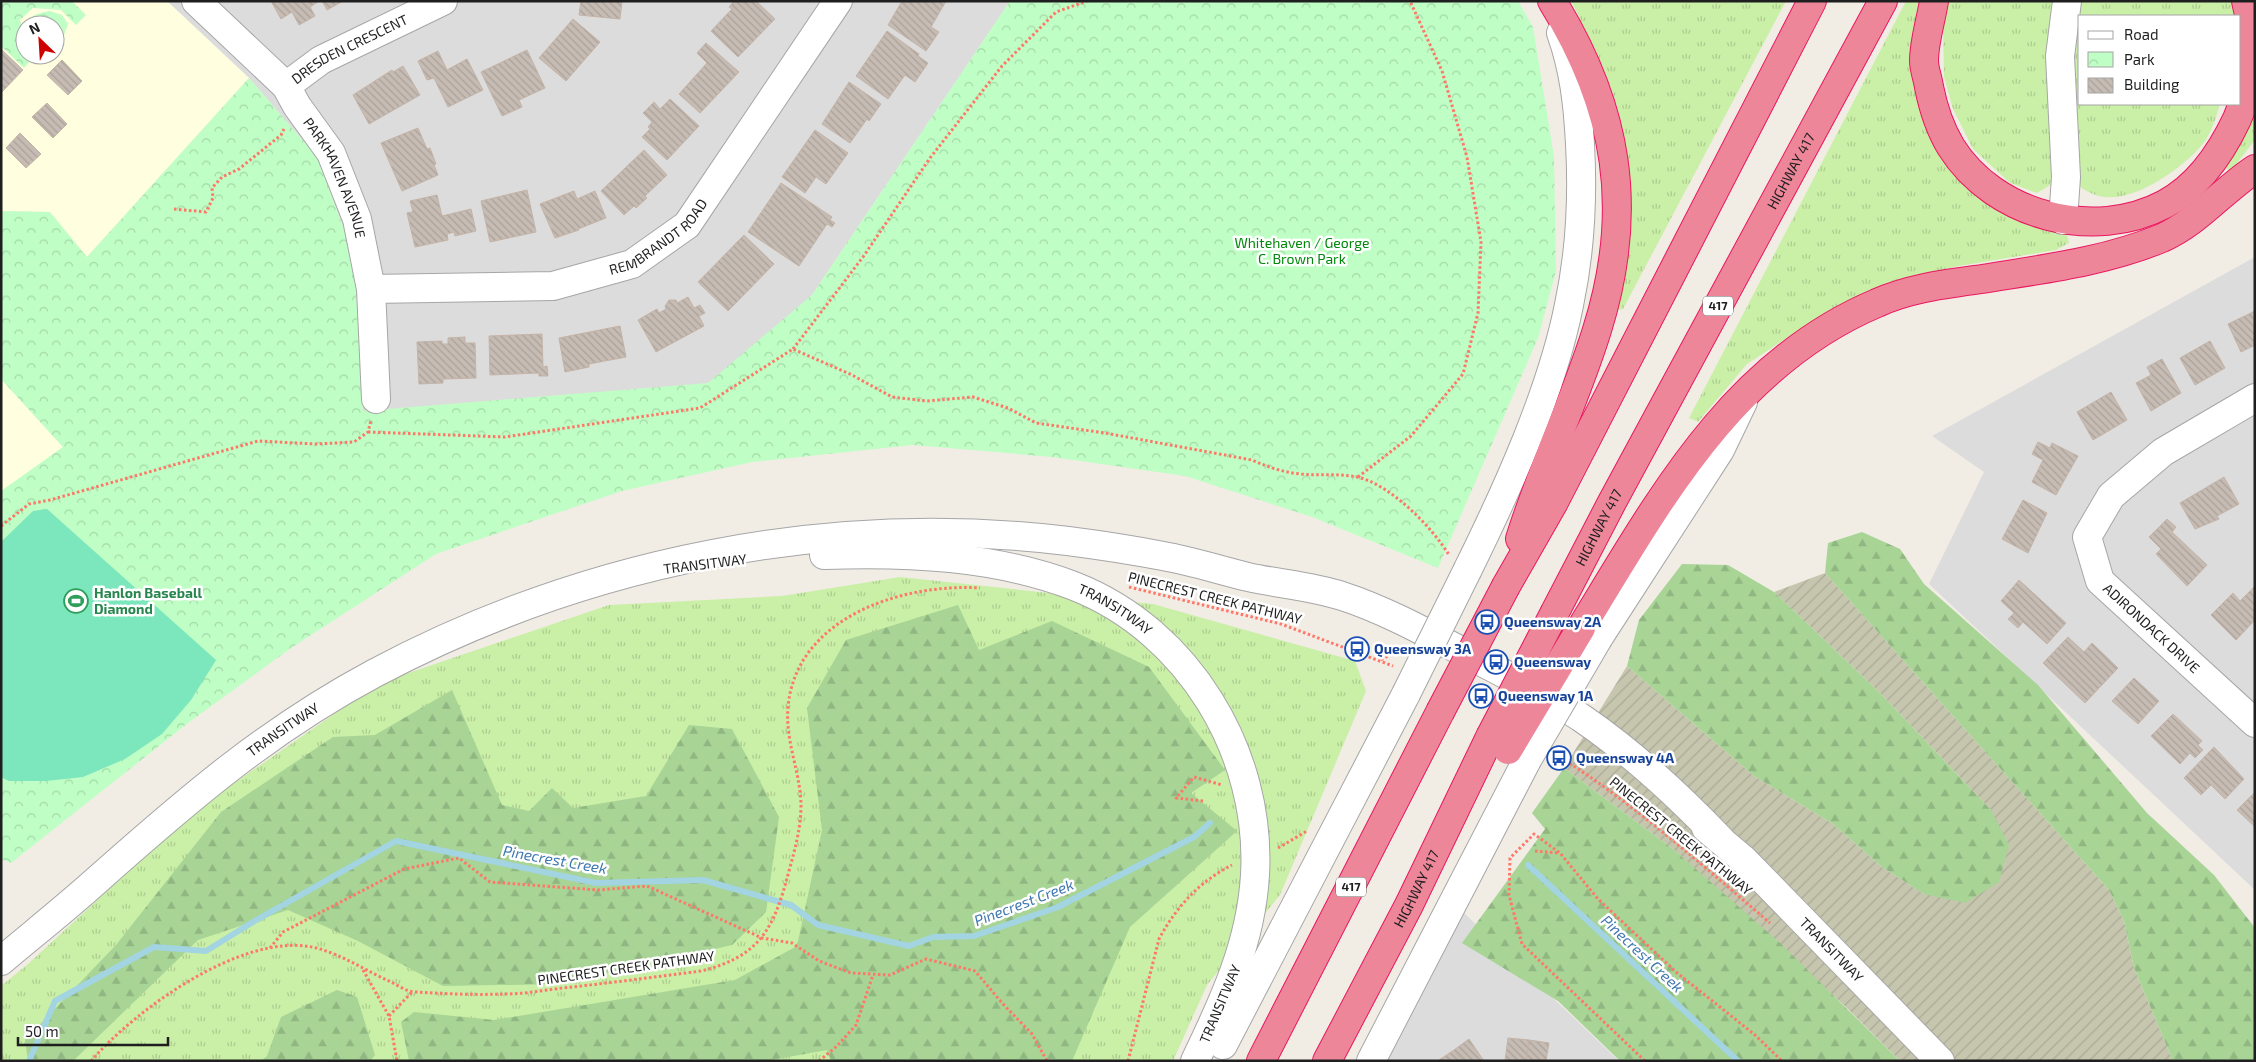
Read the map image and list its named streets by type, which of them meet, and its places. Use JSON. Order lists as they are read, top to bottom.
{
  "streets": {
    "highway": ["HIGHWAY 417", "417"],
    "street": [
      "DRESDEN CRESCENT",
      "PARKHAVEN AVENUE",
      "REMBRANDT ROAD",
      "TRANSITWAY",
      "ADIRONDACK DRIVE"
    ],
    "path": ["PINECREST CREEK PATHWAY"]
  },
  "crossings": [
    ["DRESDEN CRESCENT", "PARKHAVEN AVENUE"],
    ["PARKHAVEN AVENUE", "REMBRANDT ROAD"]
  ],
  "water": ["Pinecrest Creek"],
  "parks": ["Whitehaven / George C. Brown Park"],
  "places": {
    "sports": ["Hanlon Baseball Diamond"],
    "bus stop": [
      "Queensway 2A",
      "Queensway 3A",
      "Queensway",
      "Queensway 1A",
      "Queensway 4A"
    ]
  },
  "legend": ["Road", "Park", "Building"],
  "scale_bar": "50 m",
  "north": "top left"
}
